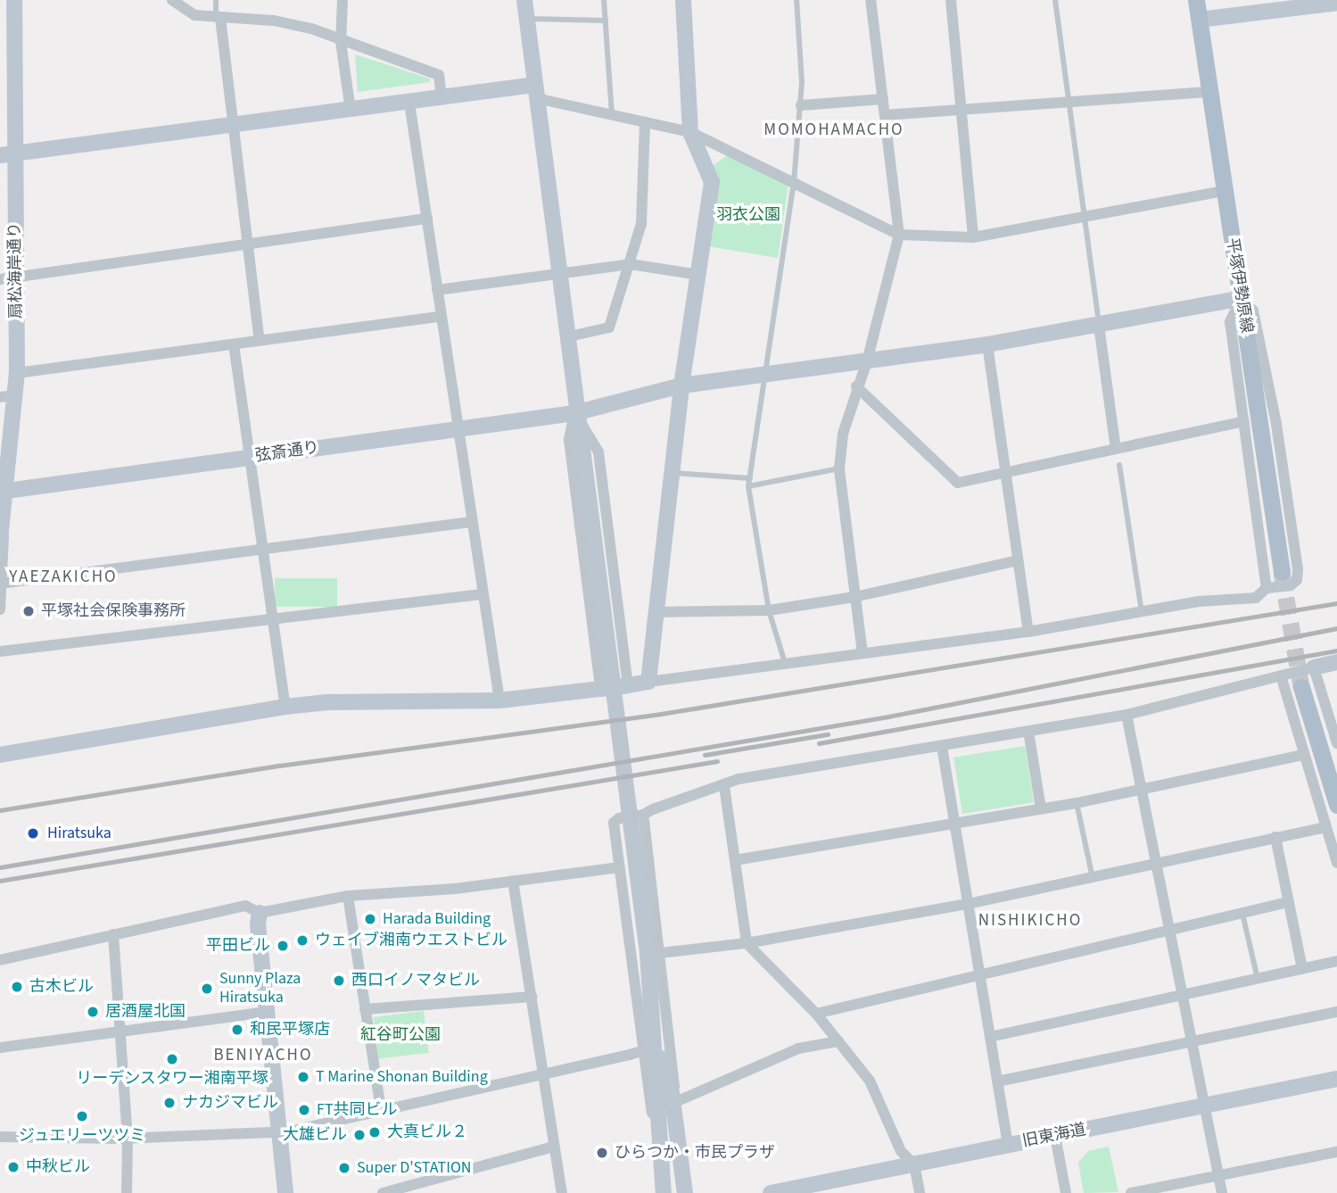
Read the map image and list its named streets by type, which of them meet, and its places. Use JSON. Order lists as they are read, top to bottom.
{
  "streets": {
    "main road": ["平塚伊勢原線"],
    "street": ["扇松海岸通り", "弦斎通り", "旧東海道"]
  },
  "crossings": [
    ["扇松海岸通り", "弦斎通り"],
    ["平塚伊勢原線", "弦斎通り"]
  ],
  "districts": [
    "MOMOHAMACHO",
    "YAEZAKICHO",
    "NISHIKICHO",
    "BENIYACHO"
  ],
  "parks": ["羽衣公園", "紅谷町公園"],
  "places": [
    "平塚社会保険事務所",
    "Hiratsuka",
    "Harada Building",
    "ウェイブ湘南ウエストビル",
    "平田ビル",
    "西口イノマタビル",
    "古木ビル",
    "Sunny Plaza Hiratsuka",
    "居酒屋北国",
    "和民平塚店",
    "リーデンスタワー湘南平塚",
    "T Marine Shonan Building",
    "ナカジマビル",
    "FT共同ビル",
    "ジュエリーツツミ",
    "大真ビル２",
    "大雄ビル",
    "ひらつか・市民プラザ",
    "中秋ビル",
    "Super D'STATION"
  ]
}
